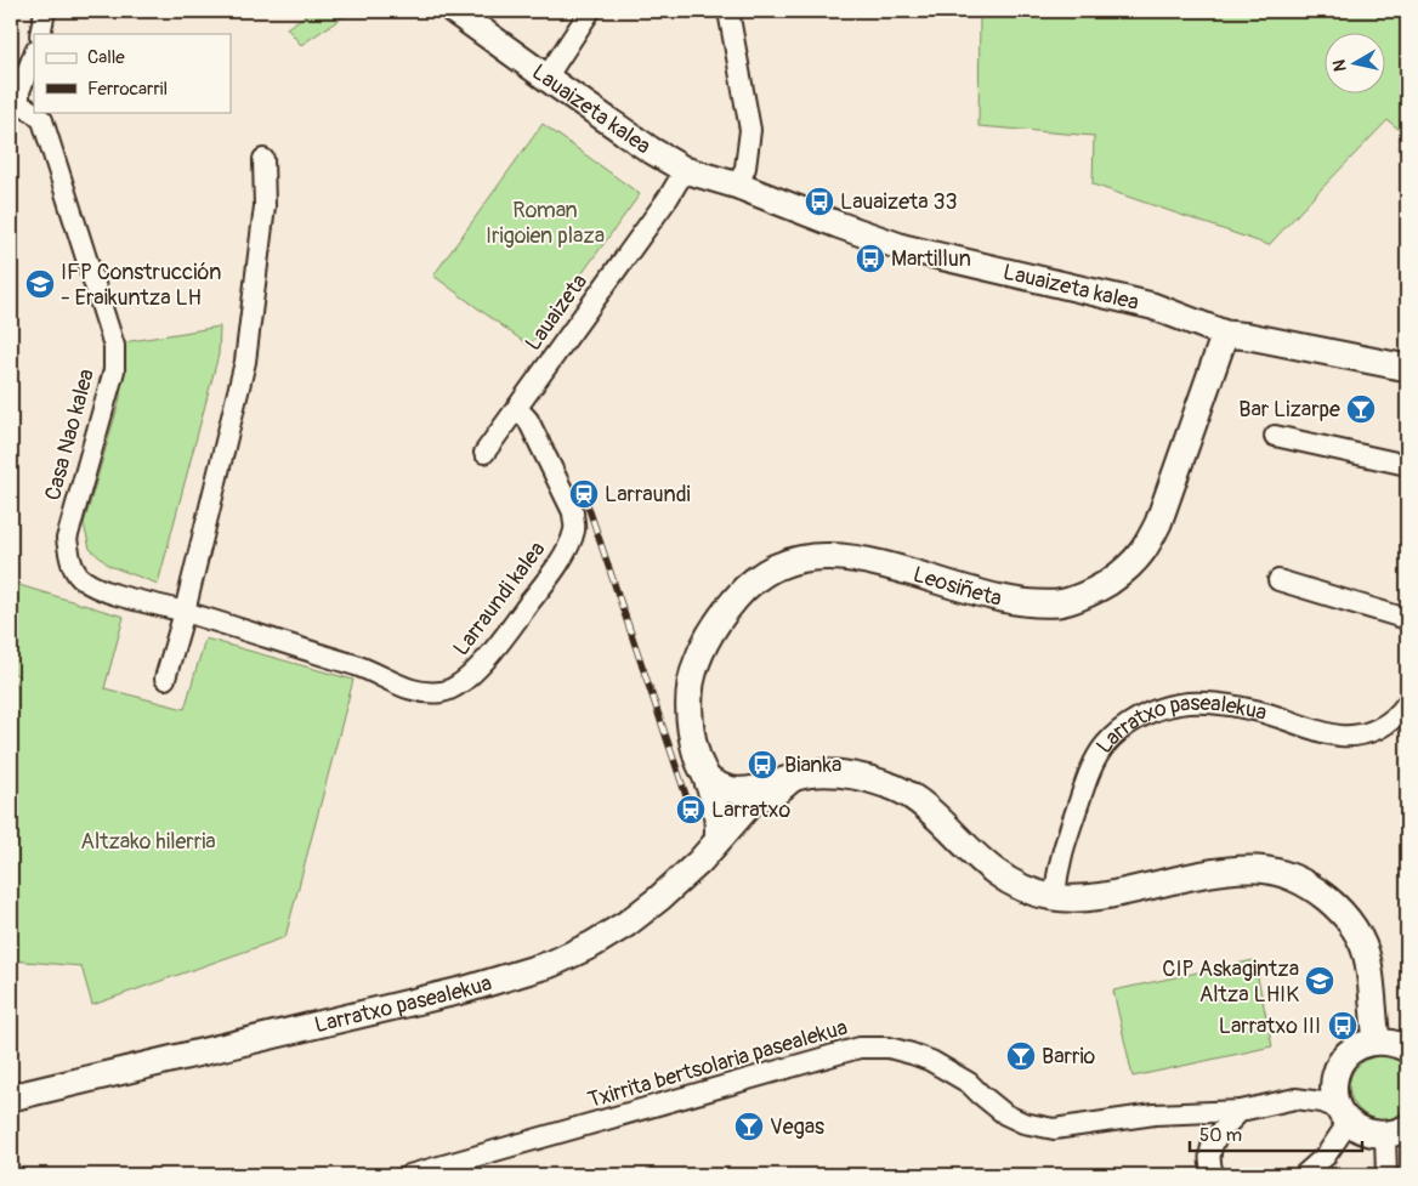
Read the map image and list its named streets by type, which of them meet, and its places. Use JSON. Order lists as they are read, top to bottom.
{
  "streets": {
    "street": [
      "Lauaizeta kalea",
      "Lauaizeta",
      "Casa Nao kalea",
      "Leosiñeta",
      "Larraundi kalea",
      "Larratxo pasealekua",
      "Txirrita bertsolaria pasealekua"
    ]
  },
  "crossings": [
    ["Lauaizeta kalea", "Lauaizeta"],
    ["Lauaizeta kalea", "Leosiñeta"],
    ["Lauaizeta", "Larraundi kalea"],
    ["Casa Nao kalea", "Larraundi kalea"],
    ["Leosiñeta", "Larratxo pasealekua"]
  ],
  "parks": ["Roman Irigoien plaza", "Altzako hilerria"],
  "places": {
    "bus stop": [
      "Lauaizeta 33",
      "Martillun",
      "Bianka",
      "Larratxo III"
    ],
    "school or university": ["IFP Construcción - Eraikuntza LH", "CIP Askagintza Altza LHIK"],
    "bar": ["Bar Lizarpe", "Barrio", "Vegas"],
    "station": ["Larraundi", "Larratxo"]
  },
  "legend": ["Calle", "Ferrocarril"],
  "scale_bar": "50 m",
  "north": "left"
}
